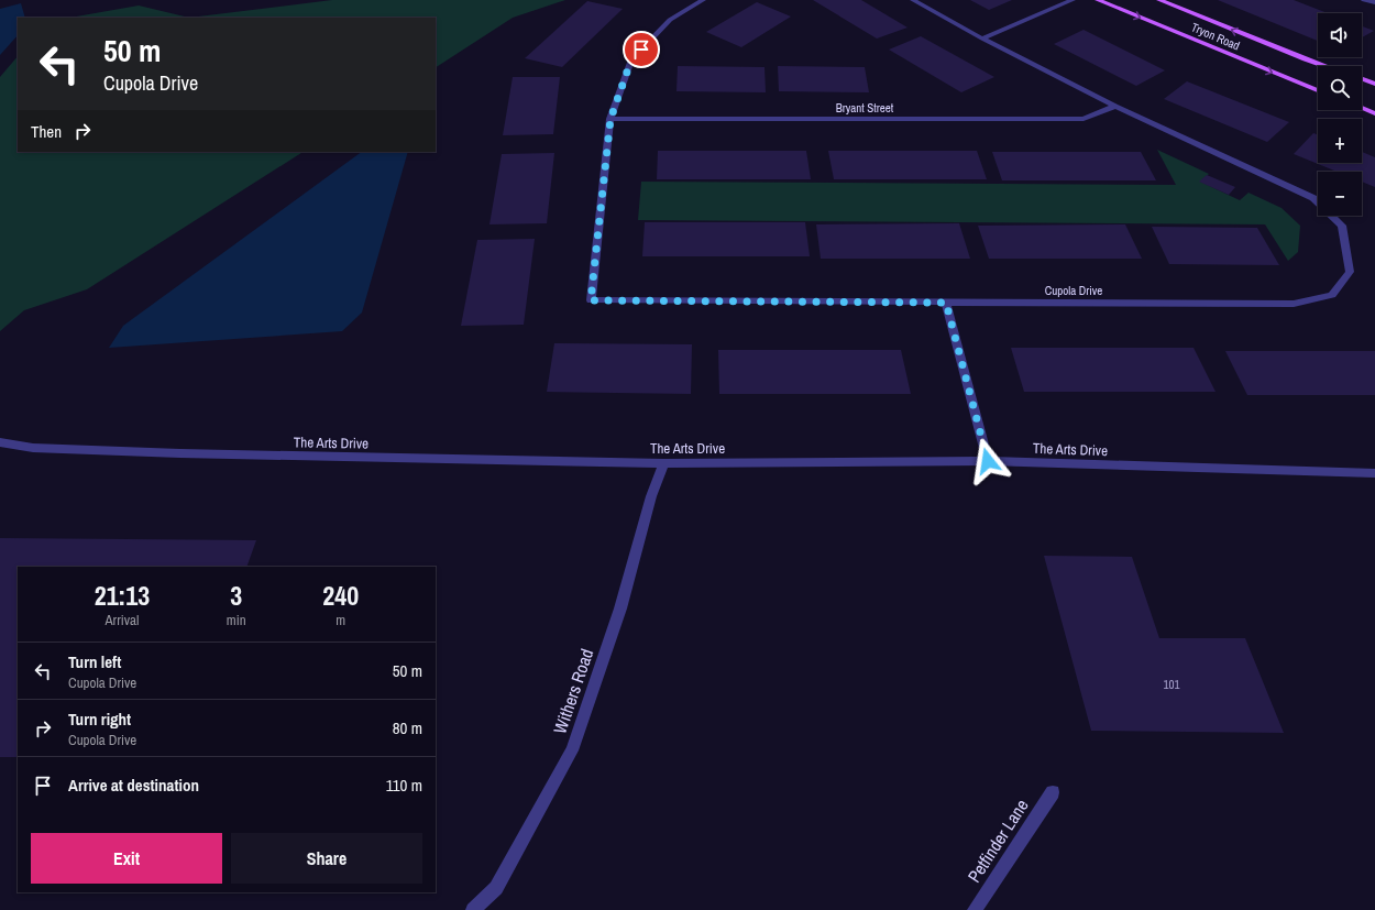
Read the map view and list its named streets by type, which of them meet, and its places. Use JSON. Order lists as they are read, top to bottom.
{
  "streets": {
    "main road": ["Tryon Road"],
    "street": [
      "Bryant Street",
      "Cupola Drive",
      "The Arts Drive",
      "Withers Road",
      "Petfinder Lane"
    ]
  },
  "crossings": [
    ["Bryant Street", "Cupola Drive"],
    ["The Arts Drive", "Withers Road"]
  ],
  "house_numbers": ["101"],
  "page": {
    "map_buttons": ["+", "−"],
    "turn": ["50 m", "Cupola Drive"],
    "then": "Then",
    "eta": [
      "21:13",
      "Arrival",
      "3",
      "min",
      "240",
      "m"
    ],
    "list": [
      {
        "name": "Turn left",
        "note": "Cupola Drive",
        "value": "50 m"
      },
      {
        "name": "Turn right",
        "note": "Cupola Drive",
        "value": "80 m"
      },
      {
        "name": "Arrive at destination",
        "value": "110 m"
      }
    ],
    "buttons": ["Exit", "Share"]
  }
}
